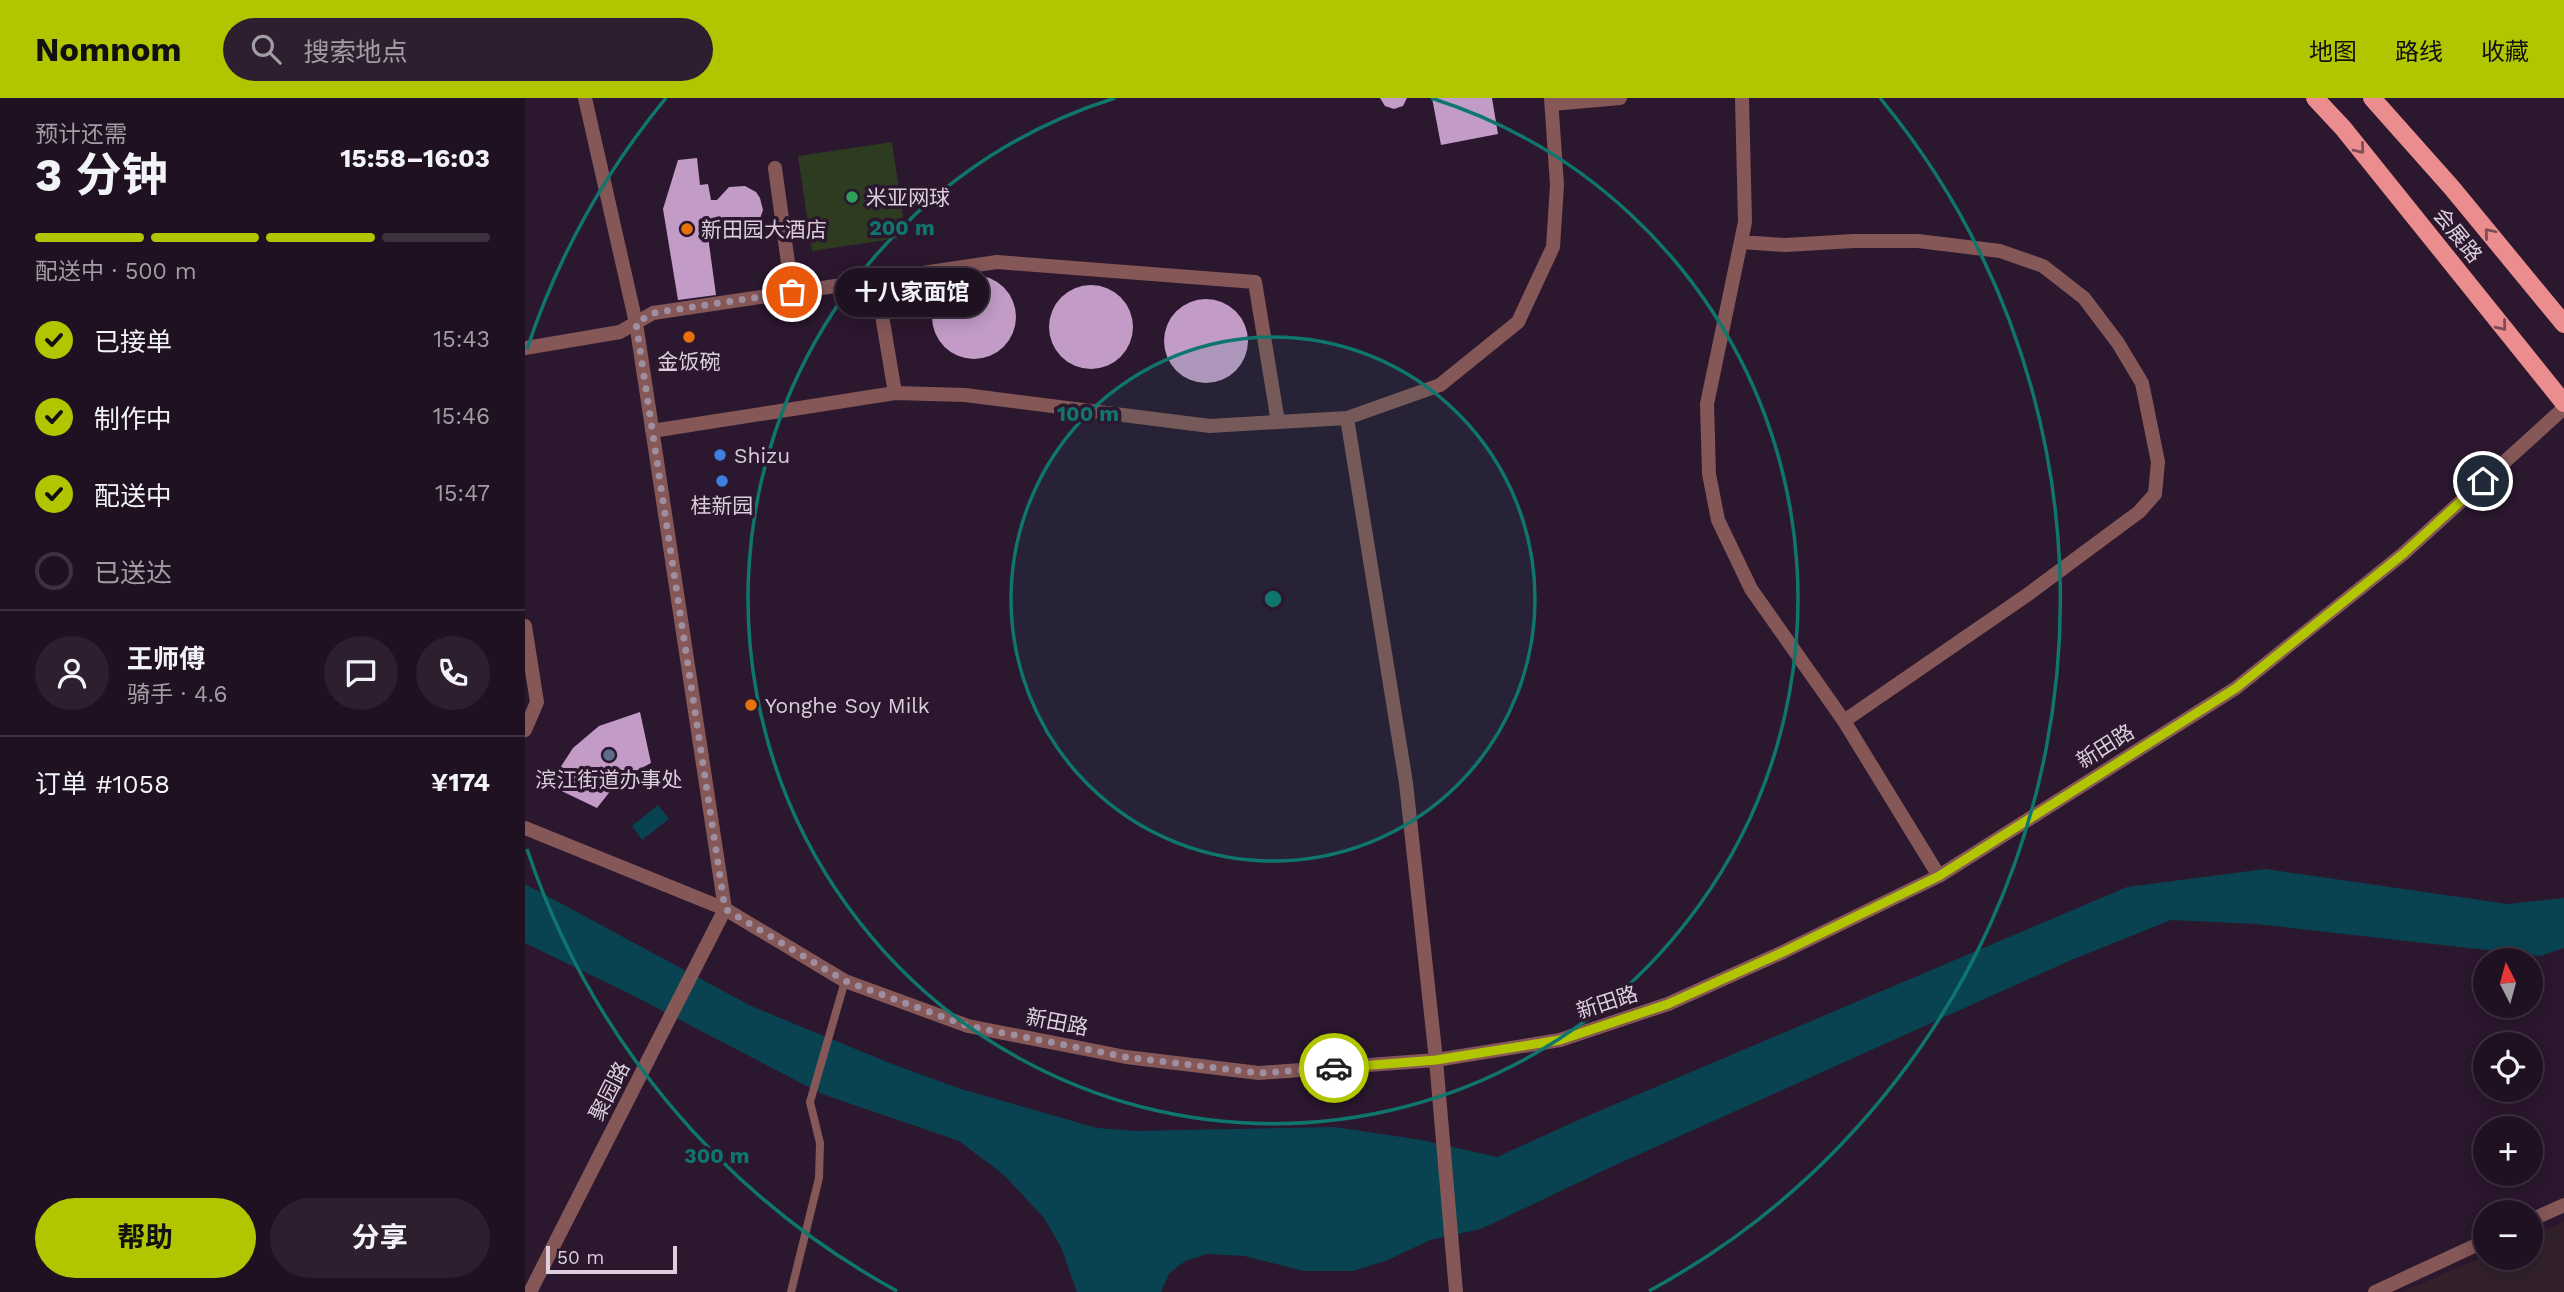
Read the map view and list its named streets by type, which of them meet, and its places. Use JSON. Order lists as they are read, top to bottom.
{
  "streets": {
    "main road": ["会展路"],
    "street": ["新田路", "聚园路"]
  },
  "crossings": [
    ["会展路", "新田路"],
    ["新田路", "聚园路"]
  ],
  "places": [
    "米亚网球",
    "新田园大酒店",
    "十八家面馆",
    "金饭碗",
    "Shizu",
    "桂新园",
    "Yonghe Soy Milk",
    "滨江街道办事处"
  ],
  "scale_bar": "50 m",
  "north": "top",
  "page": {
    "header": "Nomnom",
    "search": "搜索地点",
    "nav": ["地图", "路线", "收藏"],
    "heading": ["3 分钟", "预计还需", "15:58–16:03"],
    "panel": [
      "王师傅",
      "骑手 · 4.6",
      "订单 #1058",
      "¥174"
    ],
    "bar": "配送中 · 500 m",
    "bubble": "十八家面馆",
    "list": [
      ["已接单", "15:43"],
      ["制作中", "15:46"],
      ["配送中", "15:47"],
      "已送达"
    ],
    "map_buttons": ["+", "−"],
    "buttons": ["帮助", "分享"],
    "scale": "50 m"
  },
  "rings": ["200 m", "100 m", "300 m"]
}
